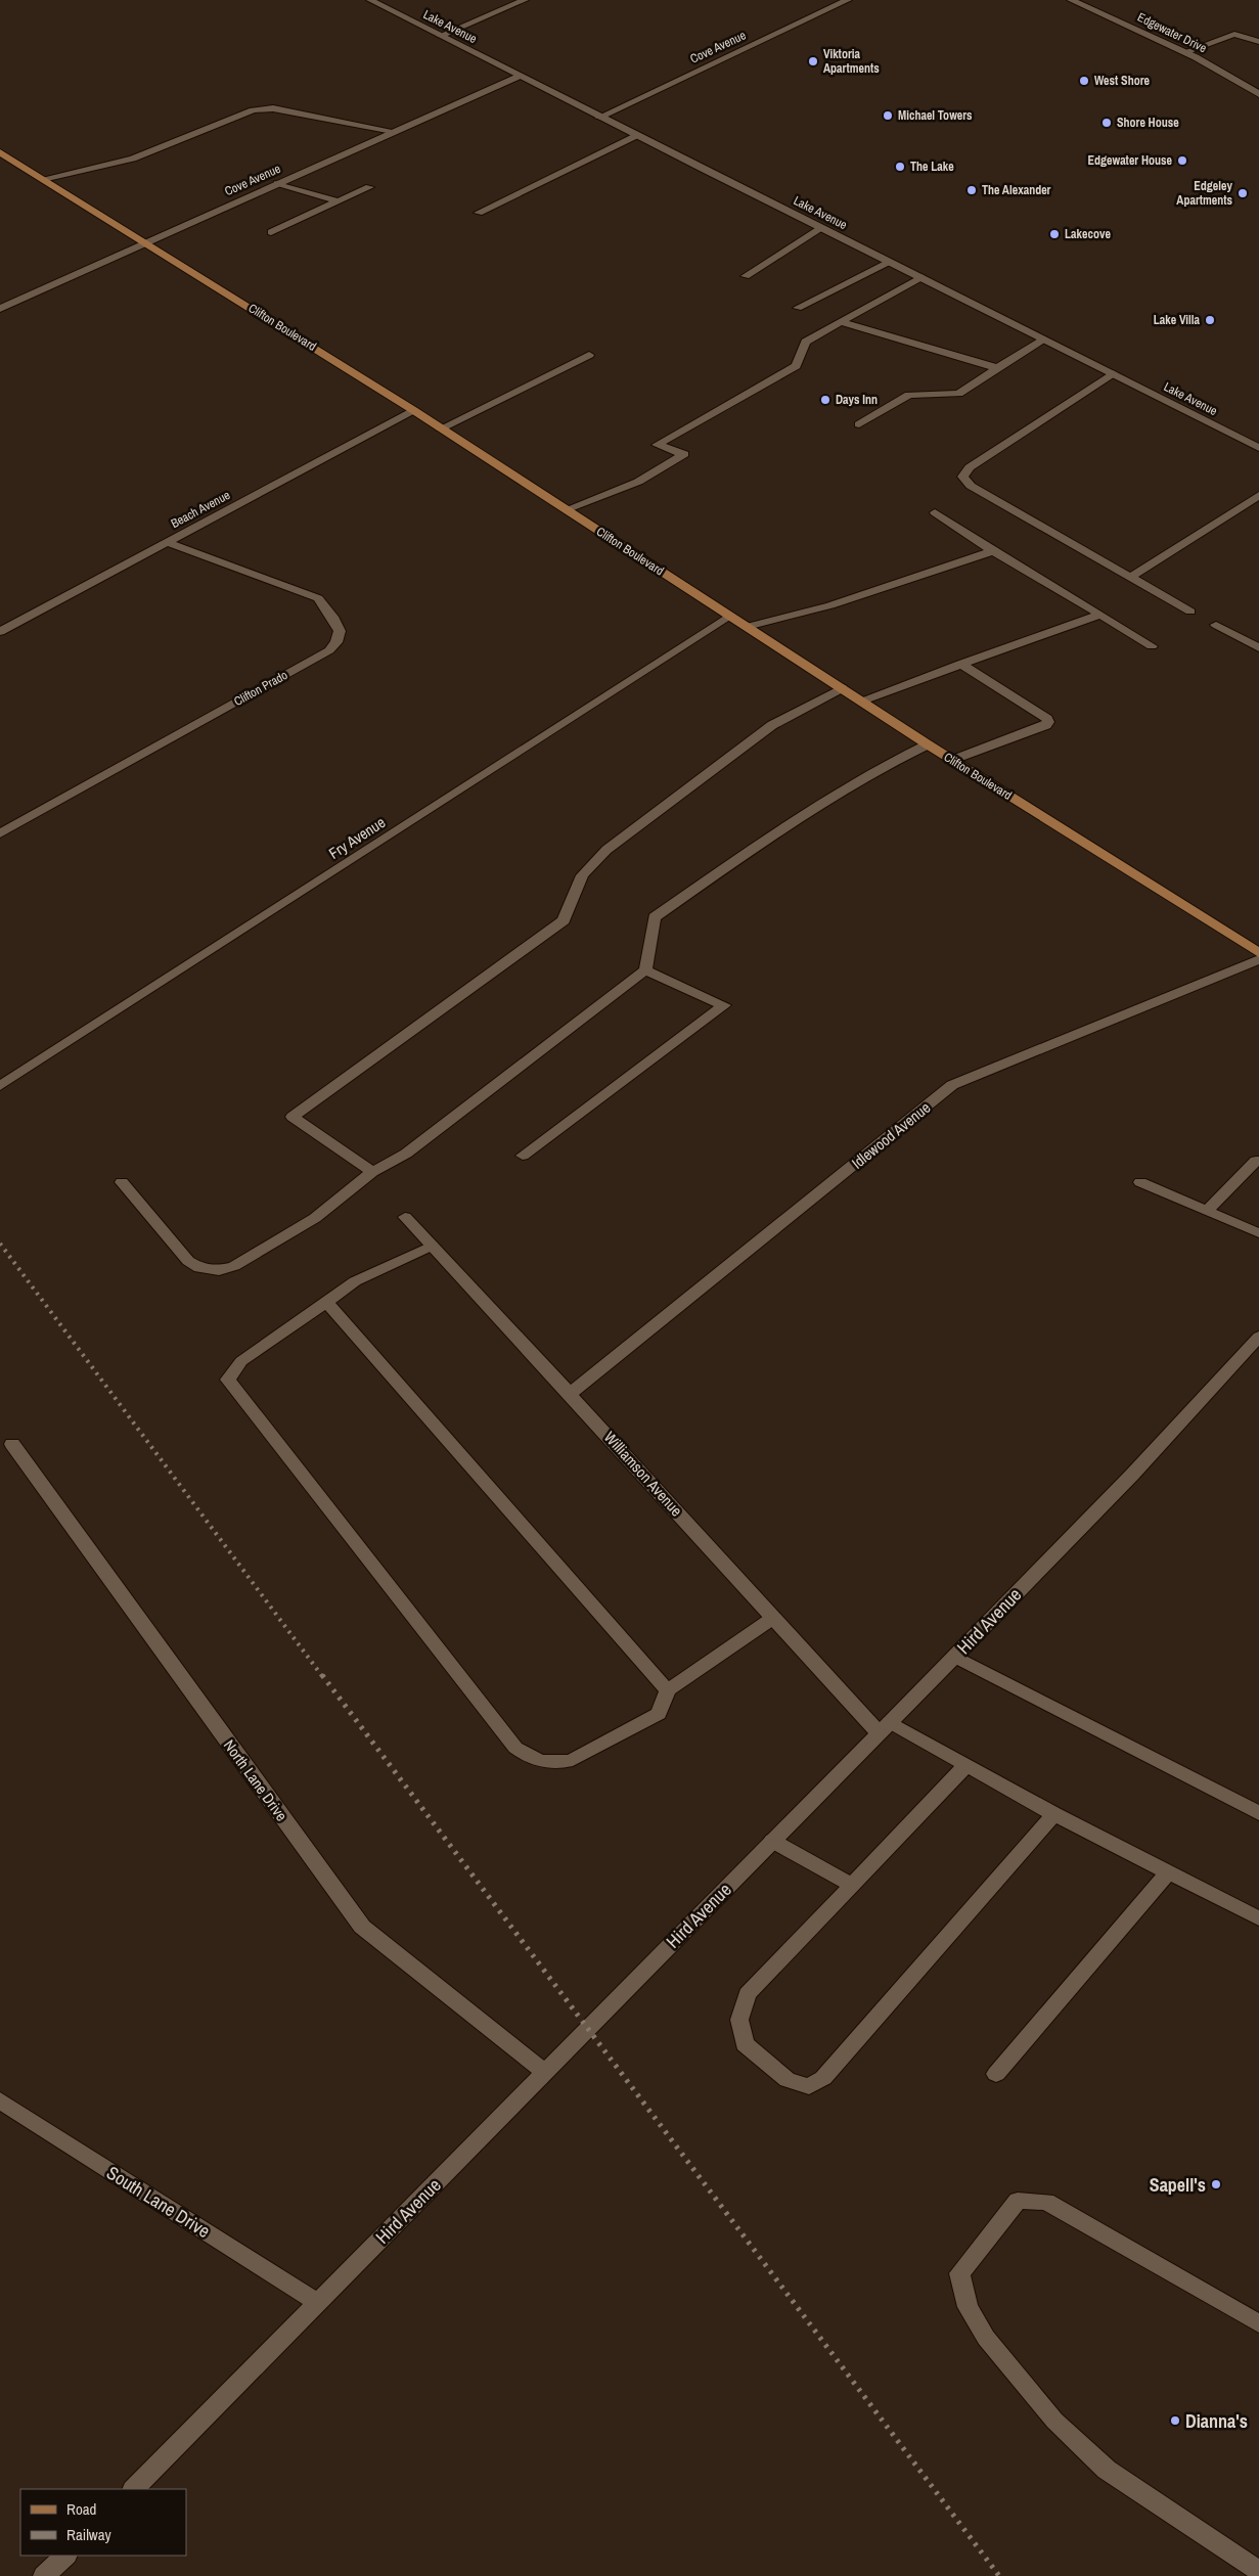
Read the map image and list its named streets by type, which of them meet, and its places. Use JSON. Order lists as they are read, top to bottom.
{
  "streets": {
    "main road": ["Clifton Boulevard"],
    "street": [
      "Lake Avenue",
      "Edgewater Drive",
      "Cove Avenue",
      "Beach Avenue",
      "Clifton Prado",
      "Fry Avenue",
      "Idlewood Avenue",
      "Williamson Avenue",
      "Hird Avenue",
      "North Lane Drive",
      "South Lane Drive"
    ]
  },
  "crossings": [
    ["Lake Avenue", "Cove Avenue"],
    ["Cove Avenue", "Clifton Boulevard"],
    ["Clifton Boulevard", "Beach Avenue"],
    ["Clifton Boulevard", "Fry Avenue"],
    ["Beach Avenue", "Clifton Prado"],
    ["Idlewood Avenue", "Williamson Avenue"],
    ["Williamson Avenue", "Hird Avenue"],
    ["Hird Avenue", "North Lane Drive"],
    ["Hird Avenue", "South Lane Drive"]
  ],
  "places": [
    "Viktoria Apartments",
    "West Shore",
    "Michael Towers",
    "Shore House",
    "Edgewater House",
    "The Lake",
    "The Alexander",
    "Edgeley Apartments",
    "Lakecove",
    "Lake Villa",
    "Days Inn",
    "Sapell's",
    "Dianna's"
  ],
  "legend": ["Road", "Railway"]
}
